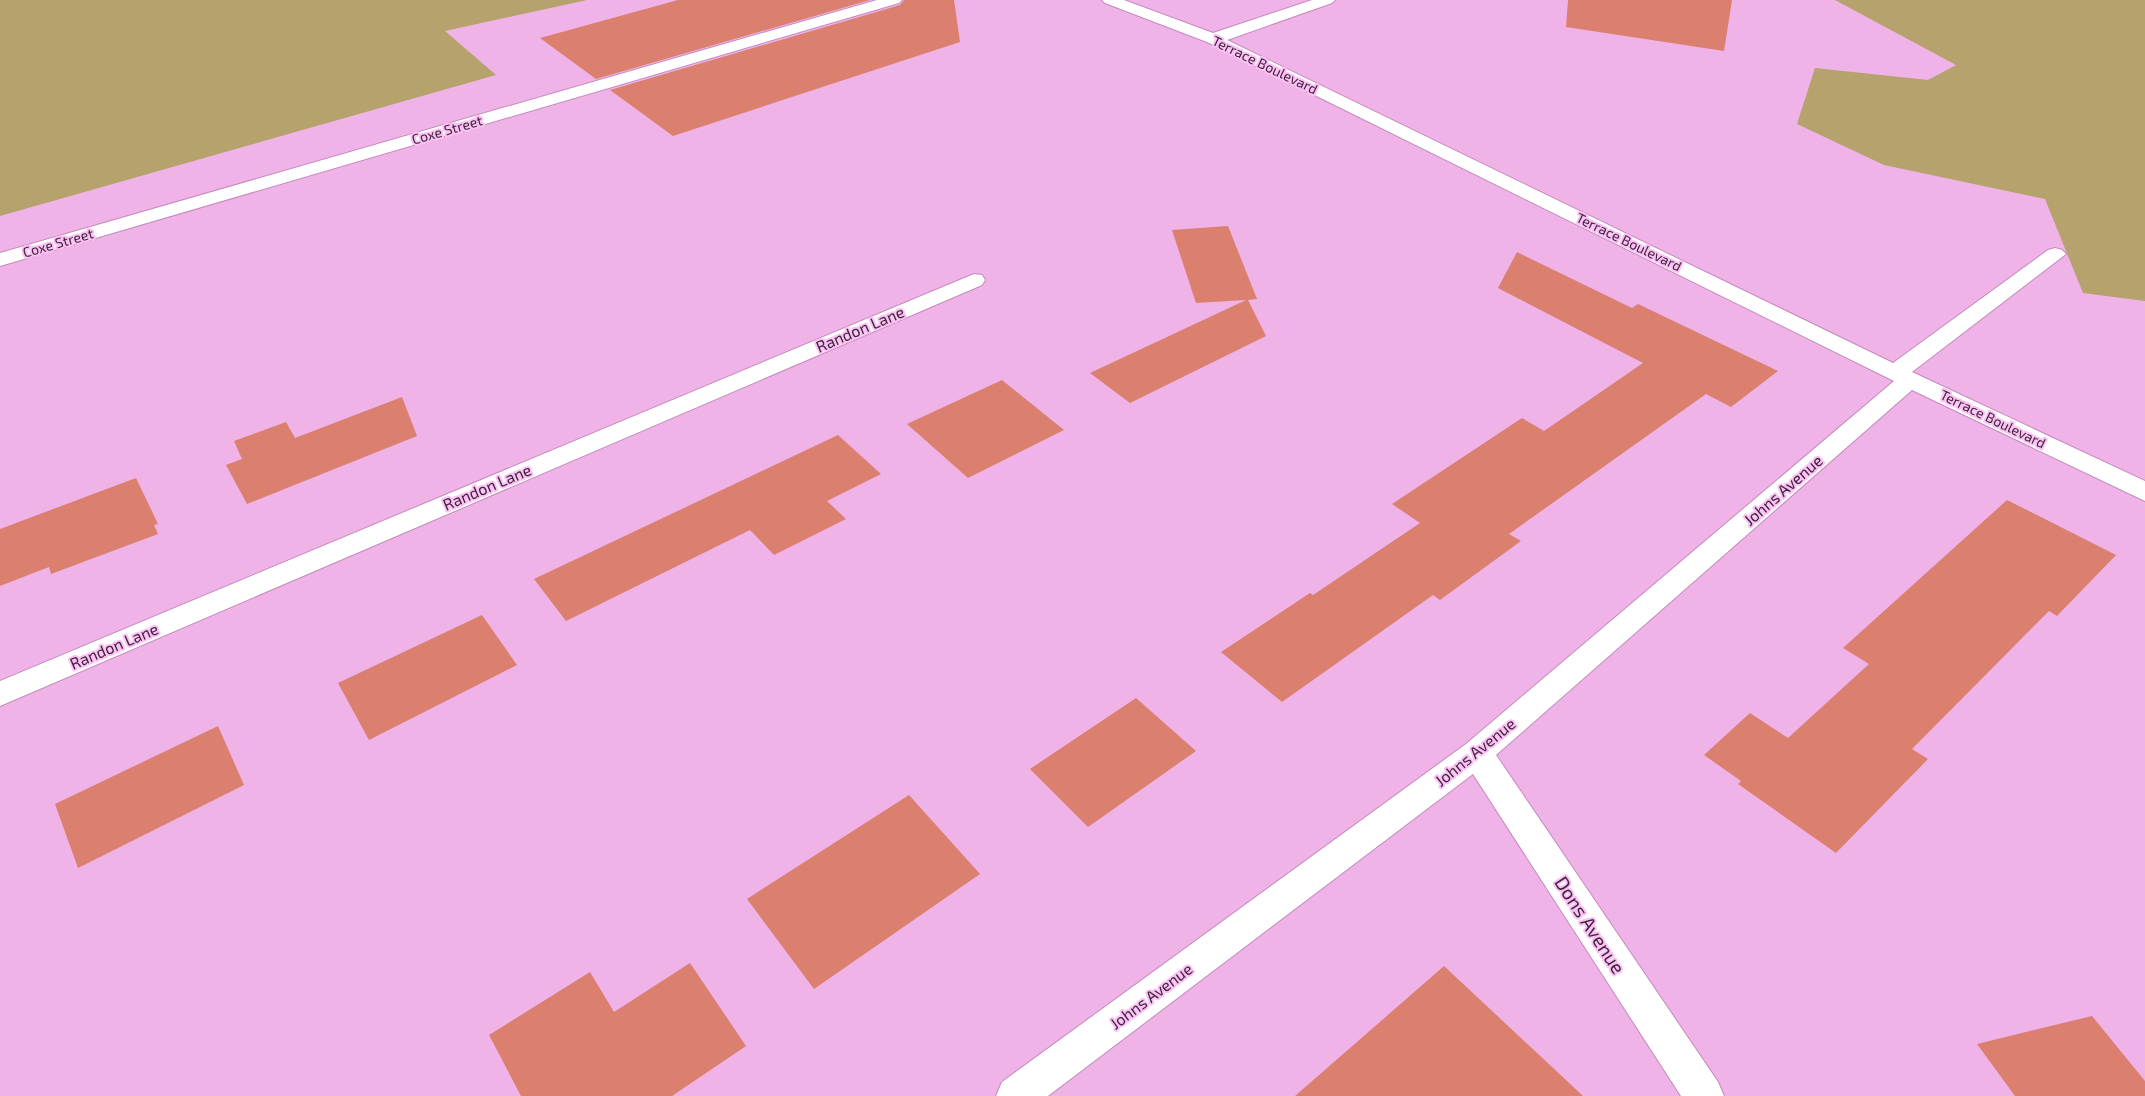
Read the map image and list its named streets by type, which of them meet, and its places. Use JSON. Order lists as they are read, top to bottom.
{
  "streets": {
    "street": [
      "Terrace Boulevard",
      "Coxe Street",
      "Randon Lane",
      "Johns Avenue",
      "Dons Avenue"
    ]
  },
  "crossings": [
    ["Terrace Boulevard", "Johns Avenue"],
    ["Johns Avenue", "Dons Avenue"]
  ]
}
